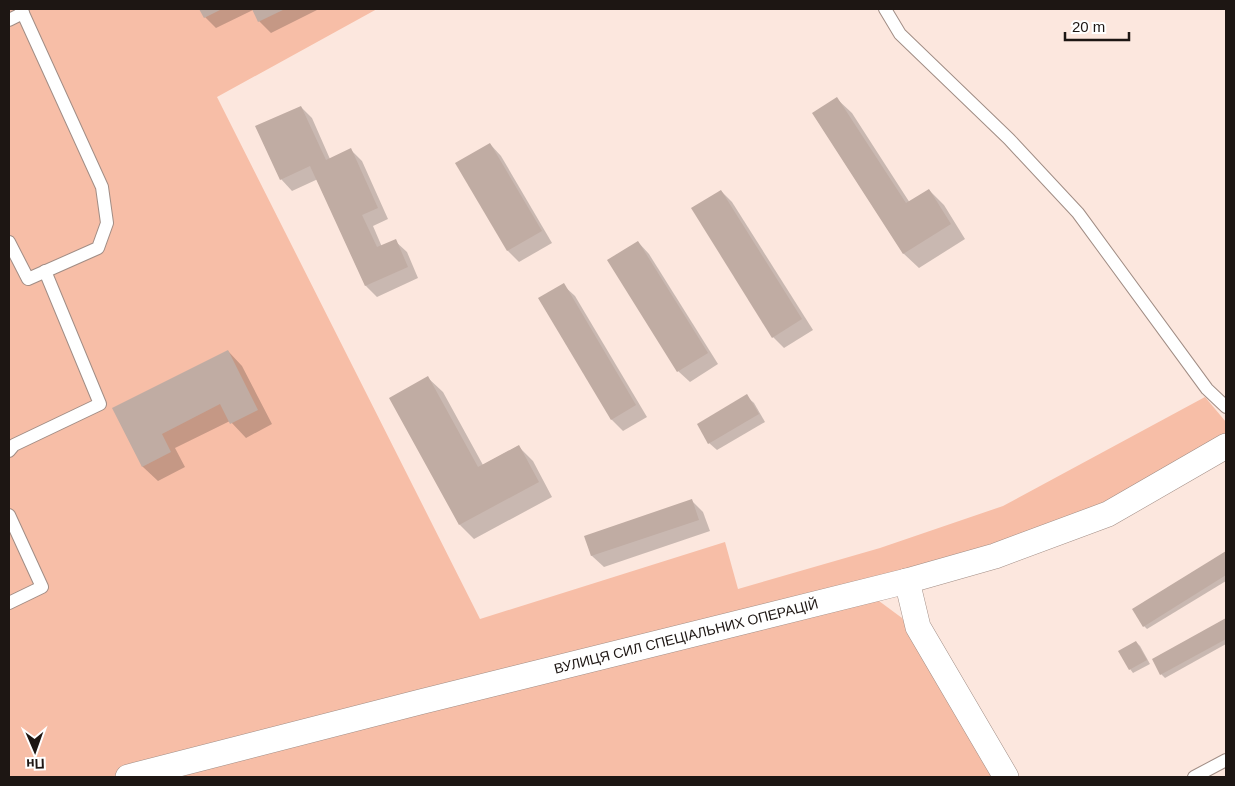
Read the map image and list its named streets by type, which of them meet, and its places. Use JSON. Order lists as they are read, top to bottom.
{
  "streets": {
    "street": ["ВУЛИЦЯ СИЛ СПЕЦІАЛЬНИХ ОПЕРАЦІЙ"]
  },
  "scale_bar": "20 m",
  "north": "bottom"
}
